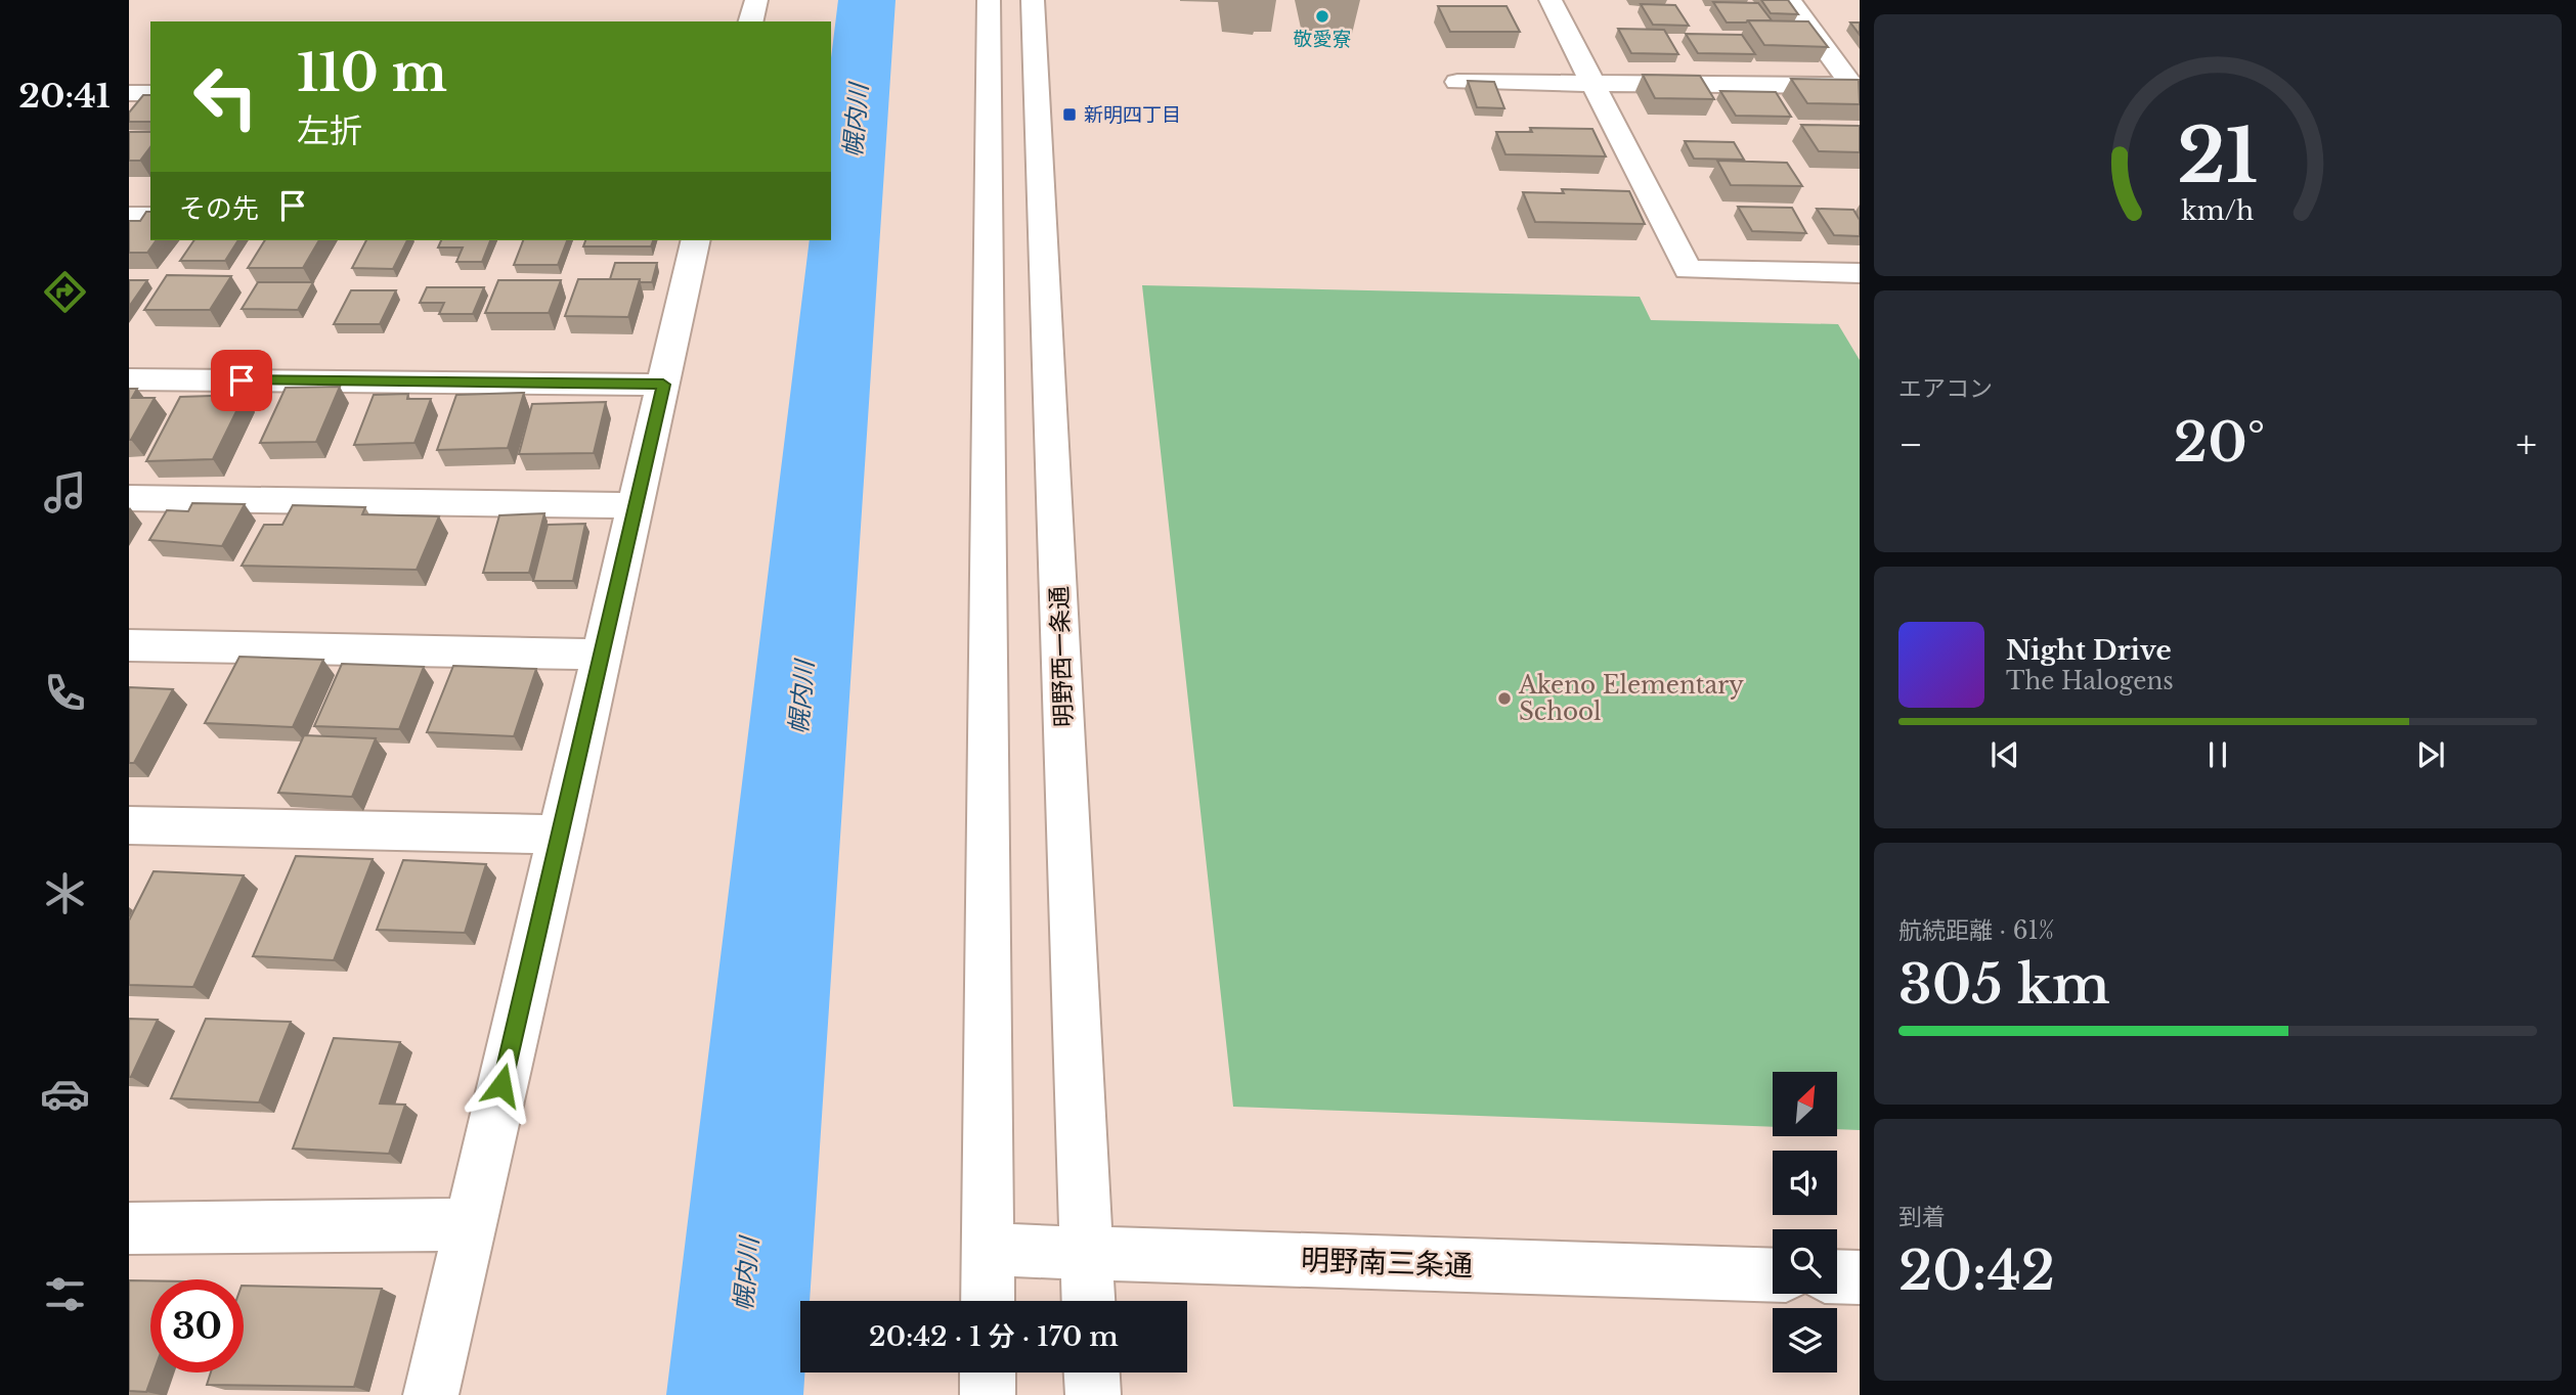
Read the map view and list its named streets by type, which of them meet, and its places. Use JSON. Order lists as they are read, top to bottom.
{
  "streets": {
    "street": ["明野西一条通", "明野南三条通"]
  },
  "crossings": [
    ["明野西一条通", "明野南三条通"]
  ],
  "water": ["幌内川"],
  "places": {
    "other": ["敬愛寮", "Akeno Elementary School"],
    "transit": ["新明四丁目"]
  },
  "north": "top right",
  "page": {
    "tabs": "20:41",
    "turn": ["110 m", "左折"],
    "then": "その先",
    "tile": [
      "エアコン",
      ["航続距離 · 61%", "305 km"],
      ["到着", "20:42"]
    ],
    "heat": ["−", "20°", "+"],
    "song": ["Night Drive", "The Halogens"],
    "limit": "30",
    "trip": "20:42 · 1 分 · 170 m",
    "gauge": ["21", "km/h"]
  }
}
